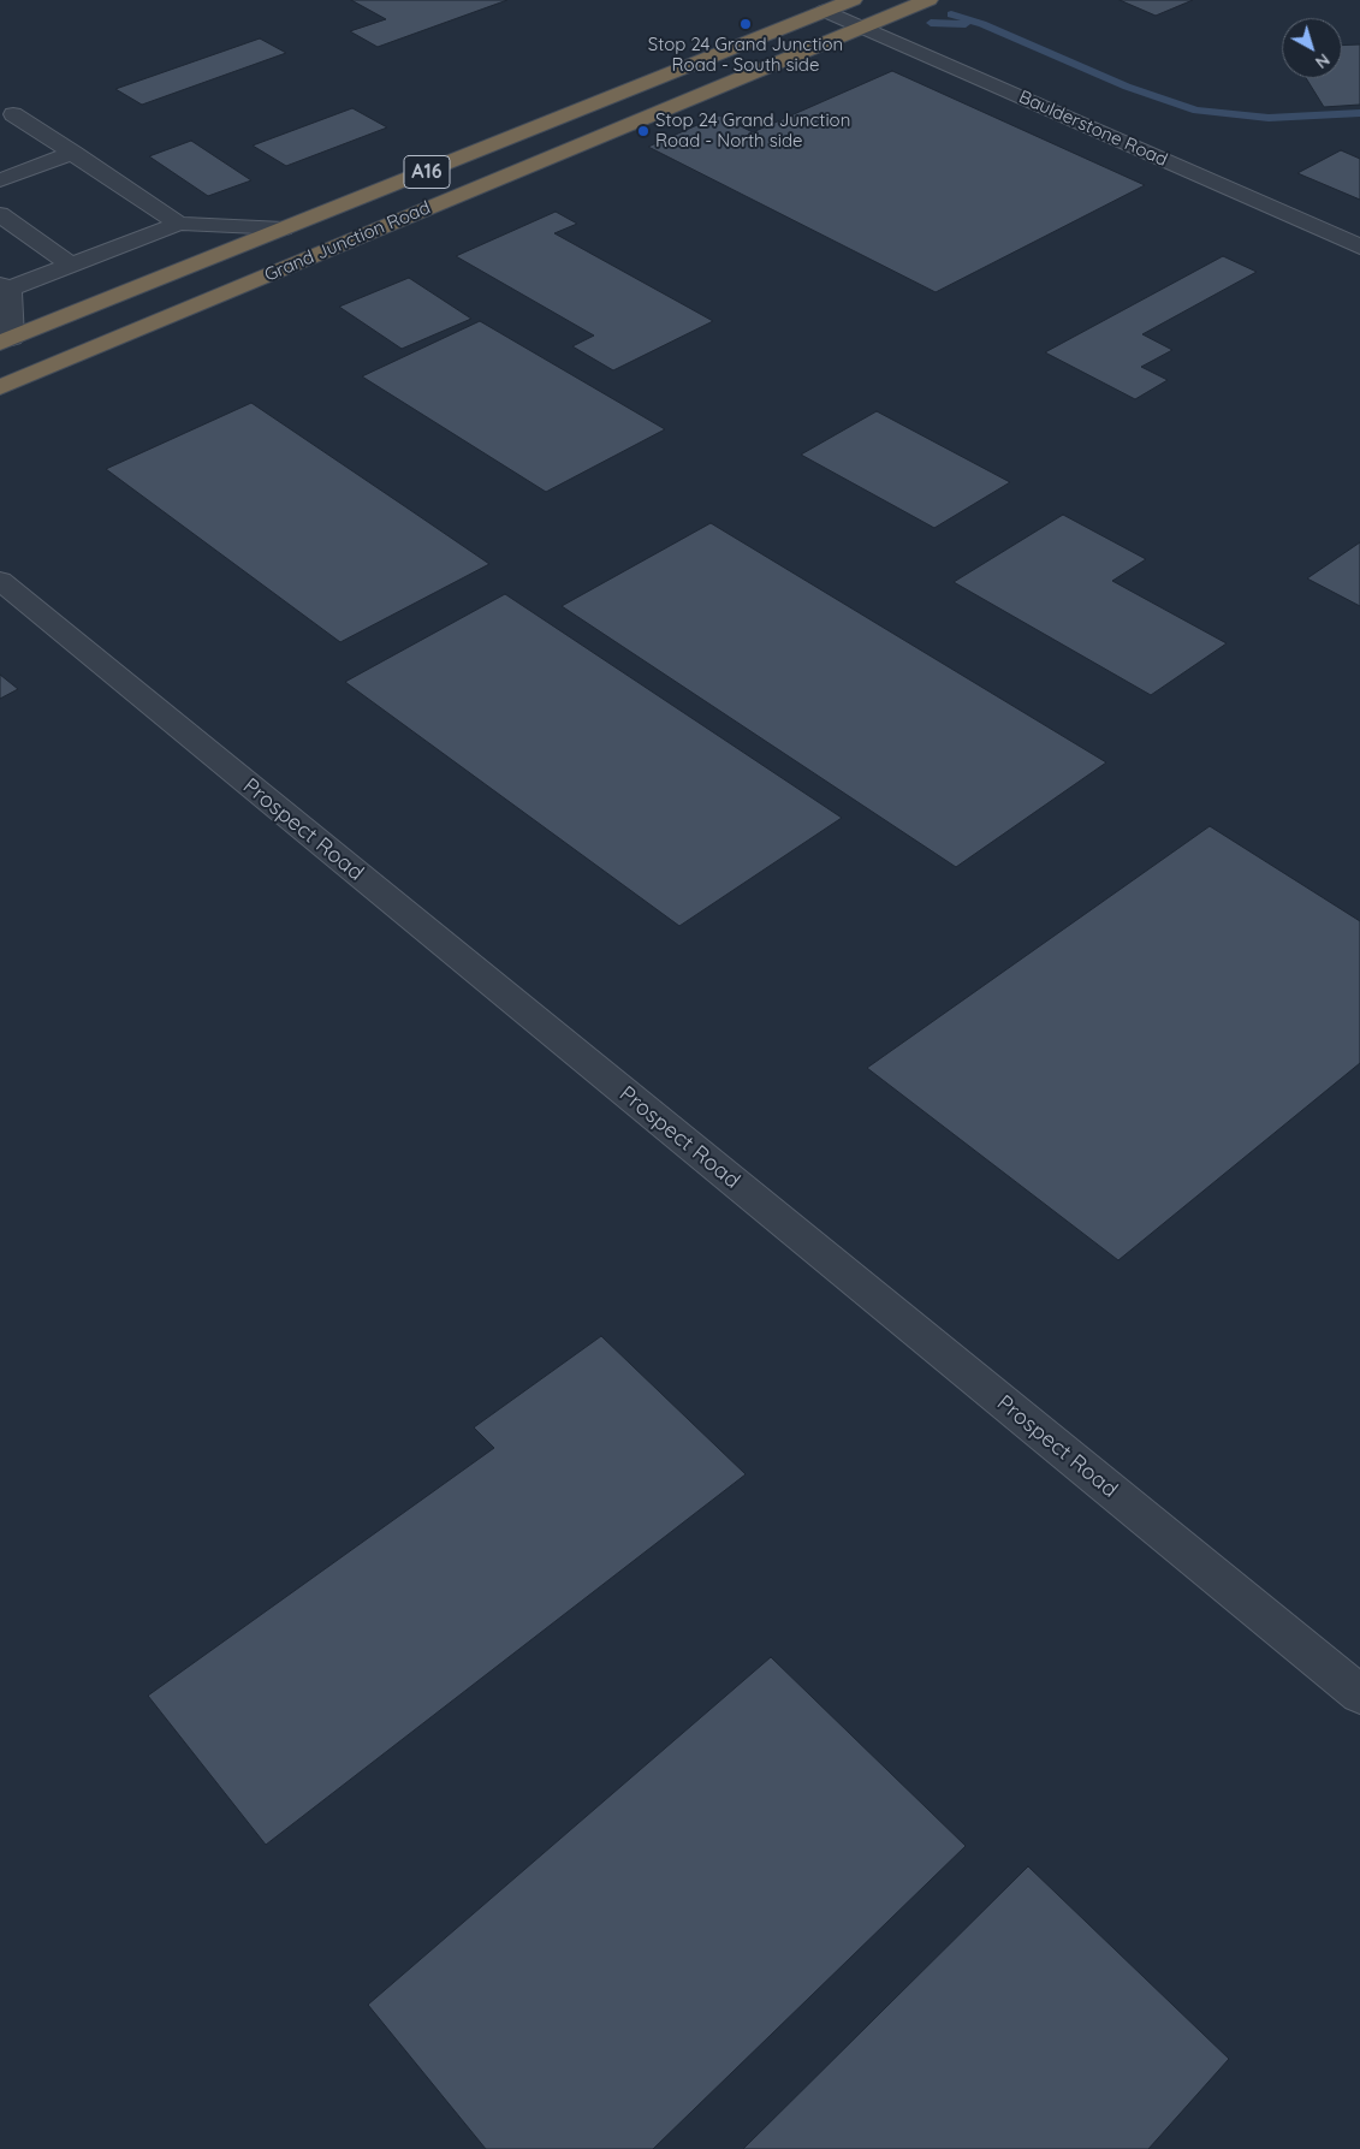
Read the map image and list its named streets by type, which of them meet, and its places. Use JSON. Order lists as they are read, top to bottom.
{
  "streets": {
    "highway": ["A16", "Grand Junction Road"],
    "street": ["Baulderstone Road", "Prospect Road"]
  },
  "crossings": [
    ["Baulderstone Road", "Grand Junction Road"]
  ],
  "places": ["Stop 24 Grand Junction Road - South side", "Stop 24 Grand Junction Road - North side"],
  "north": "bottom right"
}
